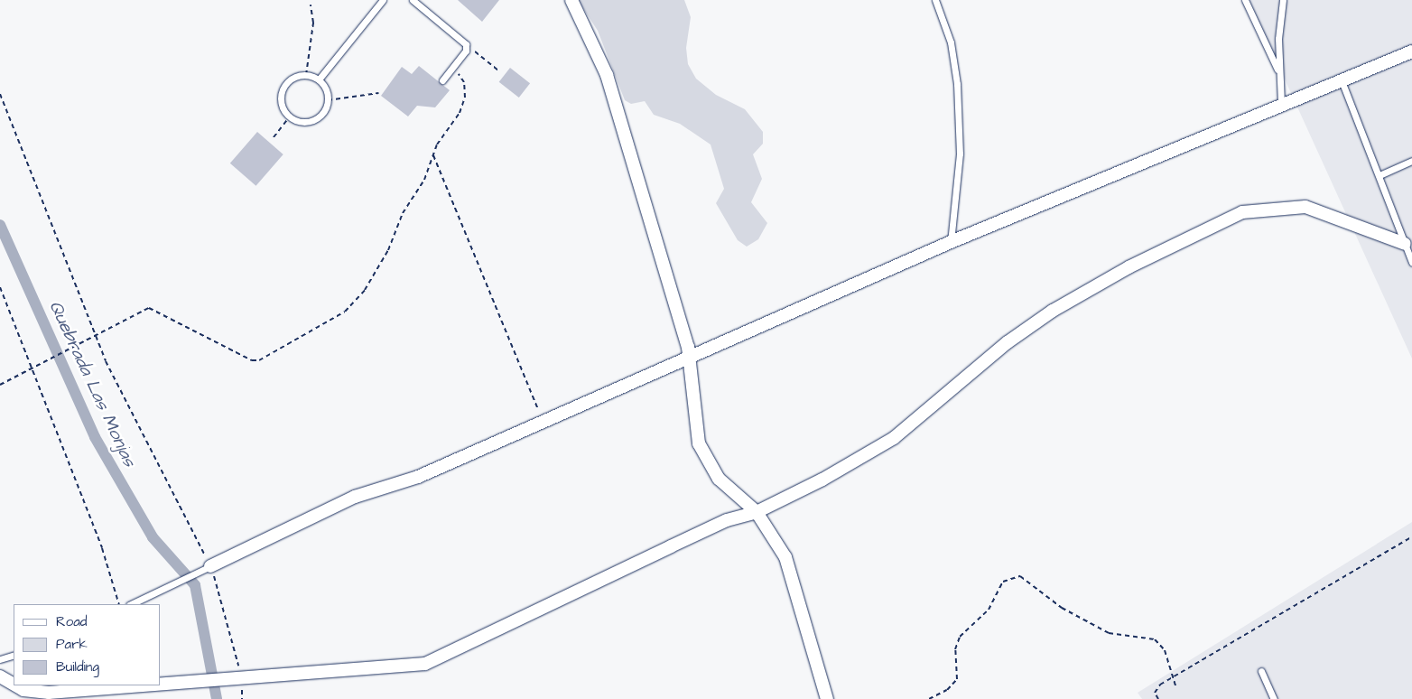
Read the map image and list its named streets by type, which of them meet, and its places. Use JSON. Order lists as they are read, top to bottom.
{
  "water": ["Quebrada Las Monjas"],
  "legend": ["Road", "Park", "Building"]
}
